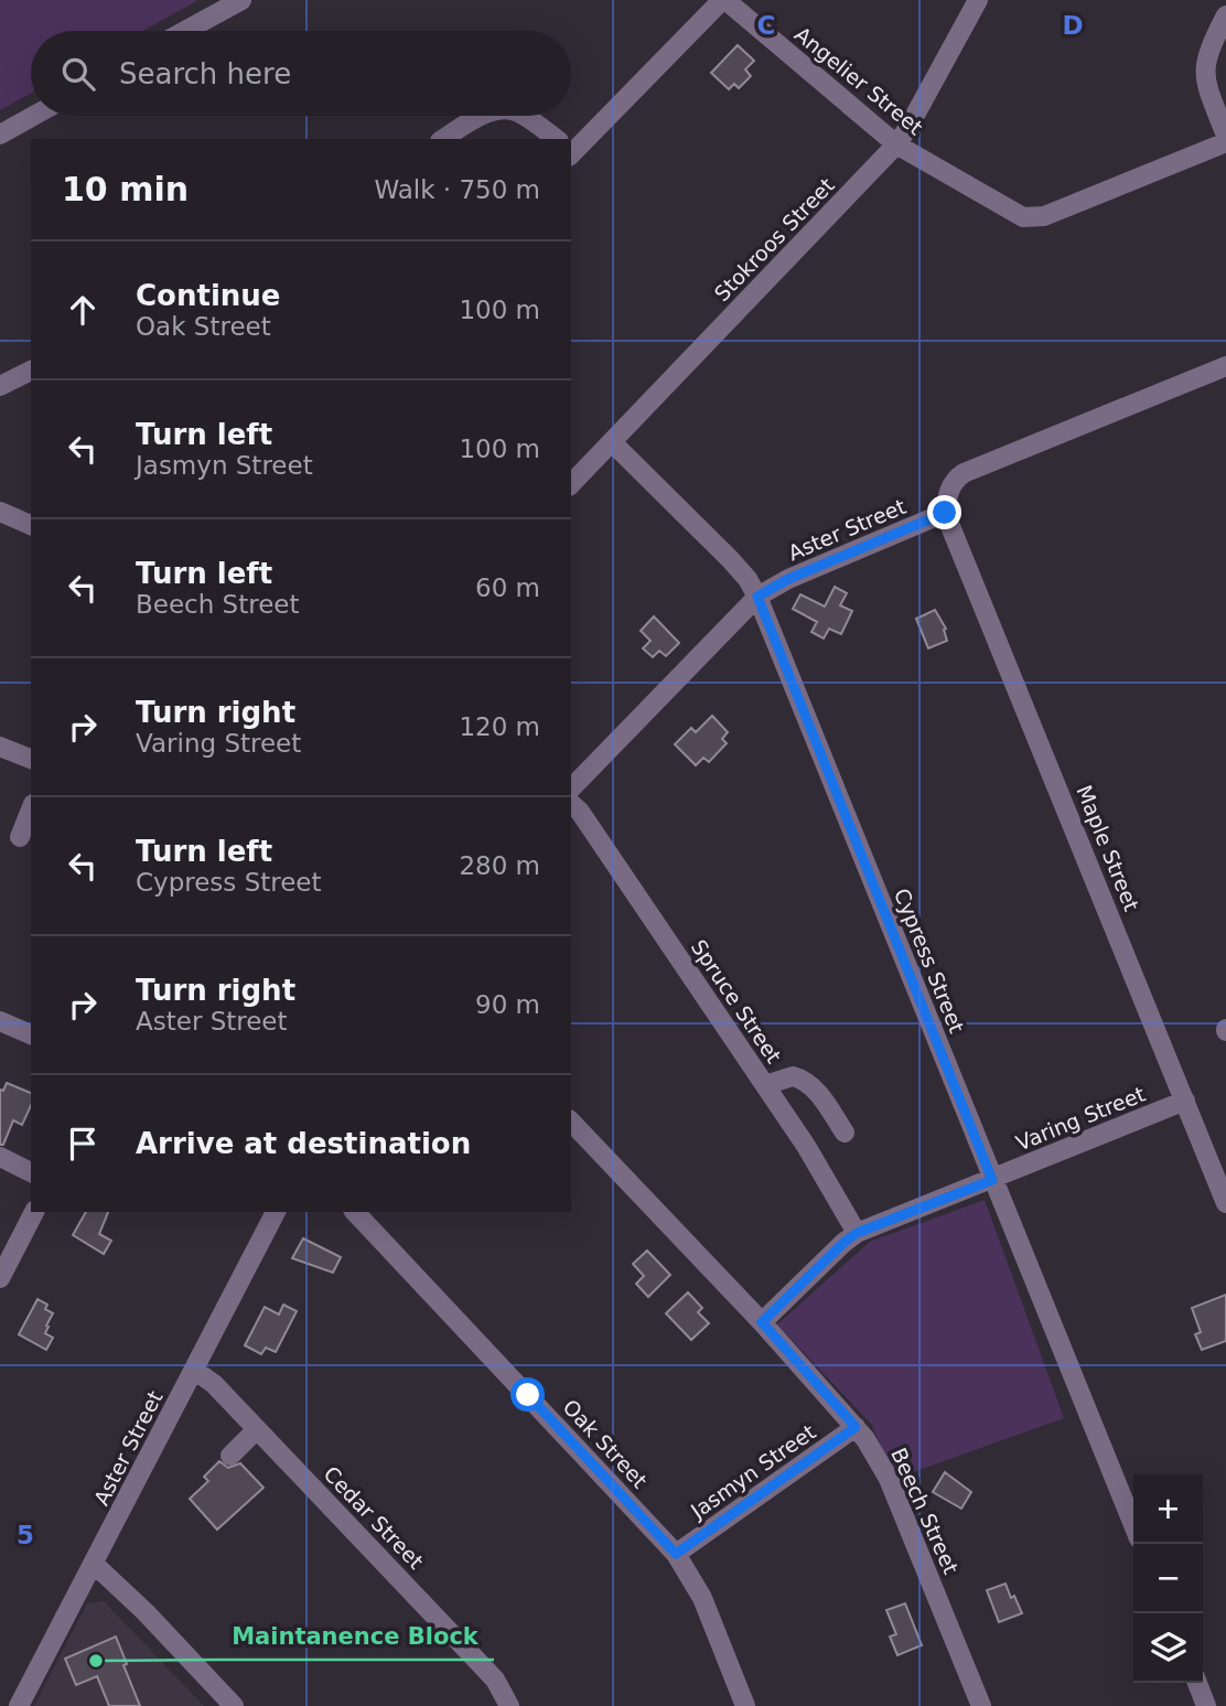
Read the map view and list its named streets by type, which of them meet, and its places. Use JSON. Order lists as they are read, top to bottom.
{
  "streets": {
    "street": [
      "Angelier Street",
      "Stokroos Street",
      "Aster Street",
      "Maple Street",
      "Cypress Street",
      "Spruce Street",
      "Varing Street",
      "Oak Street",
      "Jasmyn Street",
      "Beech Street",
      "Cedar Street"
    ]
  },
  "crossings": [
    ["Angelier Street", "Stokroos Street"],
    ["Stokroos Street", "Cypress Street"],
    ["Aster Street", "Maple Street"],
    ["Aster Street", "Cypress Street"],
    ["Aster Street", "Cedar Street"],
    ["Maple Street", "Varing Street"],
    ["Cypress Street", "Varing Street"],
    ["Spruce Street", "Varing Street"],
    ["Varing Street", "Beech Street"],
    ["Oak Street", "Jasmyn Street"],
    ["Jasmyn Street", "Beech Street"]
  ],
  "places": ["Maintanence Block"],
  "page": {
    "search": "Search here",
    "heading": ["10 min", "Walk · 750 m"],
    "list": [
      ["Continue", "Oak Street", "100 m"],
      ["Turn left", "Jasmyn Street", "100 m"],
      ["Turn left", "Beech Street", "60 m"],
      ["Turn right", "Varing Street", "120 m"],
      ["Turn left", "Cypress Street", "280 m"],
      ["Turn right", "Aster Street", "90 m"],
      "Arrive at destination"
    ],
    "map_buttons": ["+", "−"]
  },
  "grid": {
    "columns": ["C", "D"],
    "rows": ["5"]
  }
}
